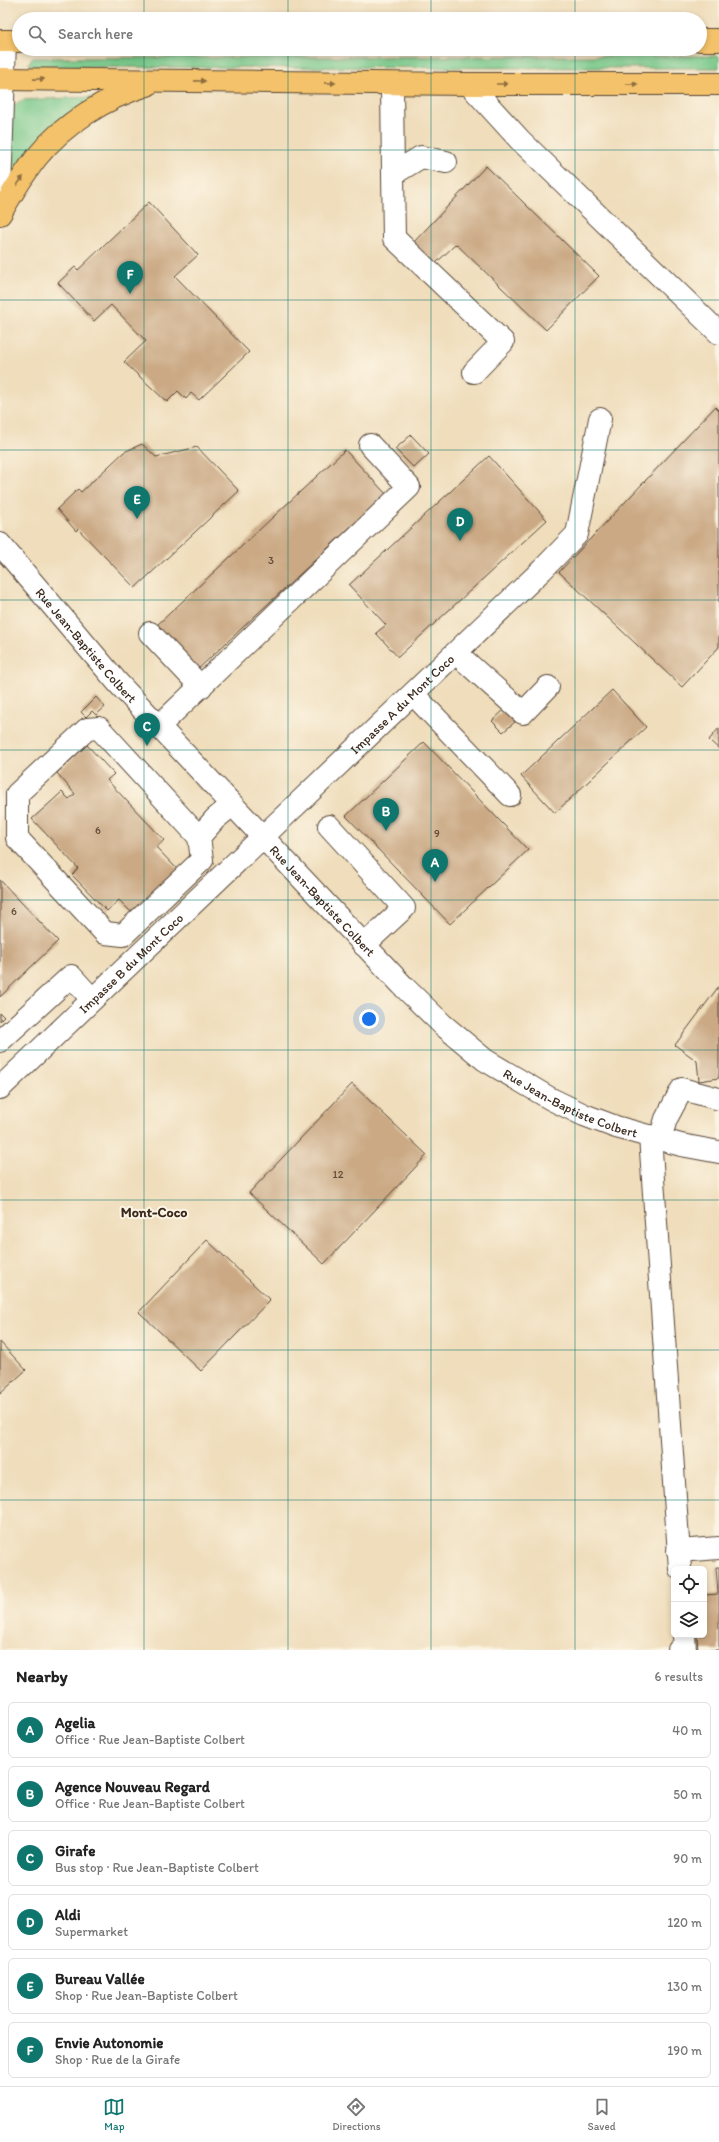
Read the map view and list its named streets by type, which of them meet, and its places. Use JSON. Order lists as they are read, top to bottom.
{
  "streets": {
    "street": ["Rue Jean-Baptiste Colbert", "Impasse A du Mont Coco", "Impasse B du Mont Coco"]
  },
  "crossings": [
    ["Rue Jean-Baptiste Colbert", "Impasse A du Mont Coco"],
    ["Rue Jean-Baptiste Colbert", "Impasse B du Mont Coco"],
    ["Impasse A du Mont Coco", "Impasse B du Mont Coco"]
  ],
  "districts": ["Mont-Coco"],
  "house_numbers": [
    "3",
    "6",
    "9",
    "6",
    "12"
  ],
  "page": {
    "search": "Search here",
    "pins": [
      "F",
      "E",
      "D",
      "C",
      "B",
      "A"
    ],
    "heading": ["Nearby", "6 results"],
    "list": [
      {
        "mark": "A",
        "name": "Agelia",
        "note": "Office · Rue Jean-Baptiste Colbert",
        "value": "40 m"
      },
      {
        "mark": "B",
        "name": "Agence Nouveau Regard",
        "note": "Office · Rue Jean-Baptiste Colbert",
        "value": "50 m"
      },
      {
        "mark": "C",
        "name": "Girafe",
        "note": "Bus stop · Rue Jean-Baptiste Colbert",
        "value": "90 m"
      },
      {
        "mark": "D",
        "name": "Aldi",
        "note": "Supermarket",
        "value": "120 m"
      },
      {
        "mark": "E",
        "name": "Bureau Vallée",
        "note": "Shop · Rue Jean-Baptiste Colbert",
        "value": "130 m"
      },
      {
        "mark": "F",
        "name": "Envie Autonomie",
        "note": "Shop · Rue de la Girafe",
        "value": "190 m"
      }
    ],
    "nav": ["Map", "Directions", "Saved"]
  }
}
